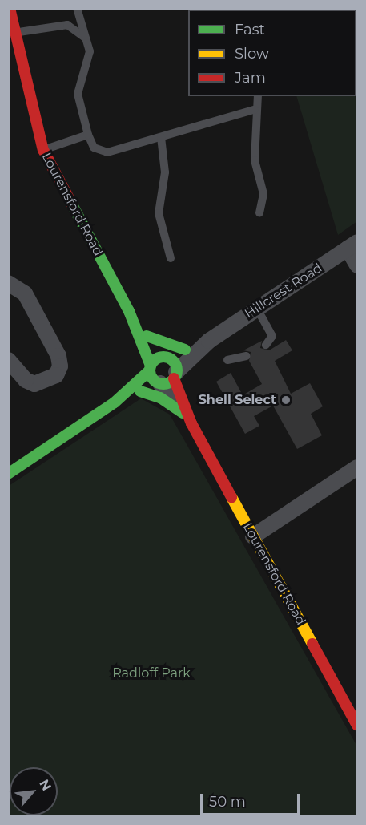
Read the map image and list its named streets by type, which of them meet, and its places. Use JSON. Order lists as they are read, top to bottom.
{
  "streets": {
    "street": ["Lourensford Road", "Hillcrest Road"]
  },
  "crossings": [
    ["Lourensford Road", "Hillcrest Road"]
  ],
  "parks": ["Radloff Park"],
  "places": ["Shell Select"],
  "legend": ["Fast", "Slow", "Jam"],
  "scale_bar": "50 m",
  "north": "top right"
}
